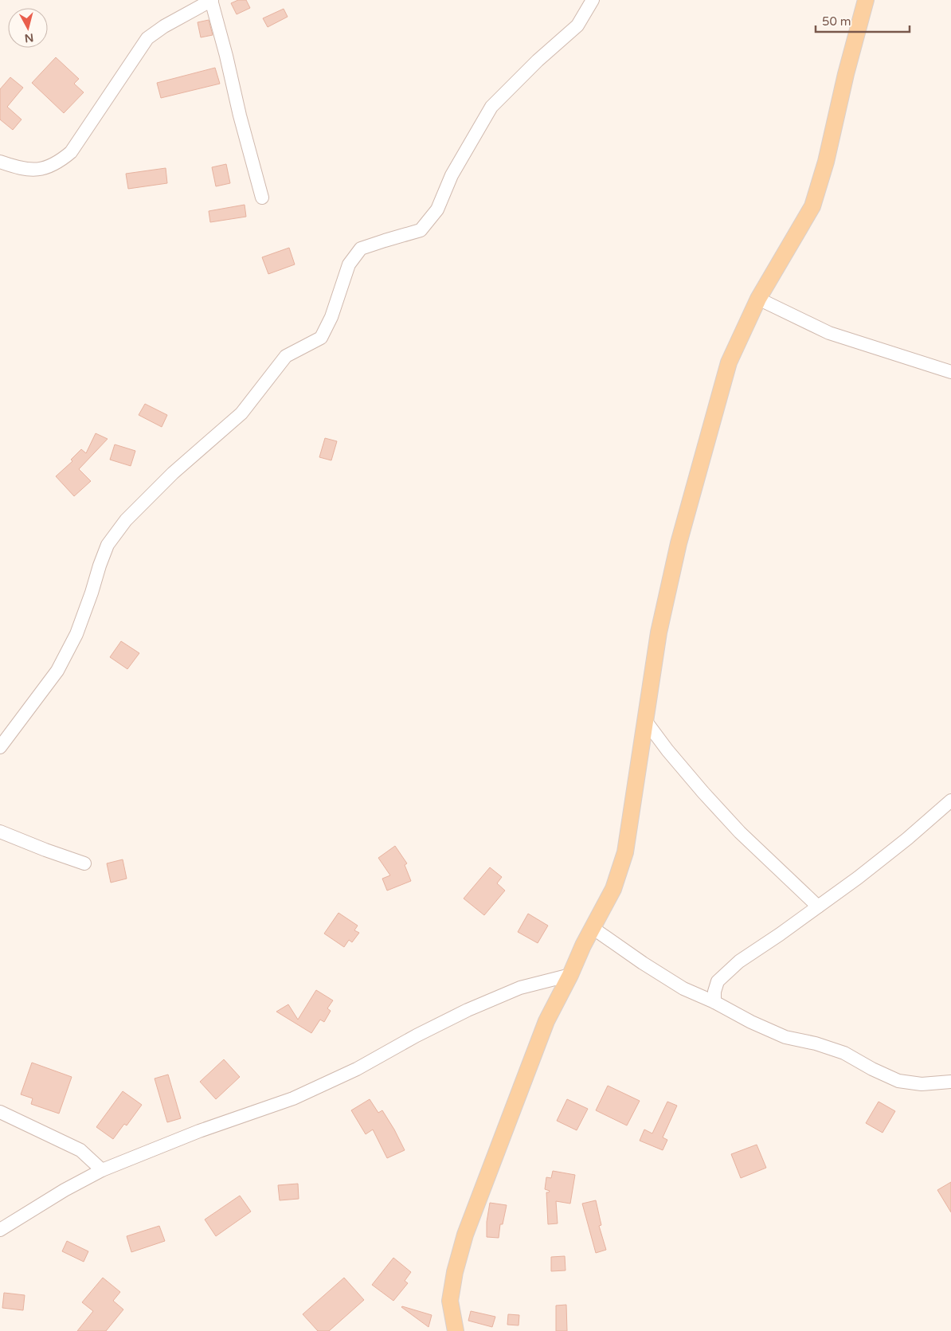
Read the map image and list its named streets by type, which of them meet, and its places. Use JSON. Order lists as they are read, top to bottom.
{
  "scale_bar": "50 m",
  "north": "bottom"
}
